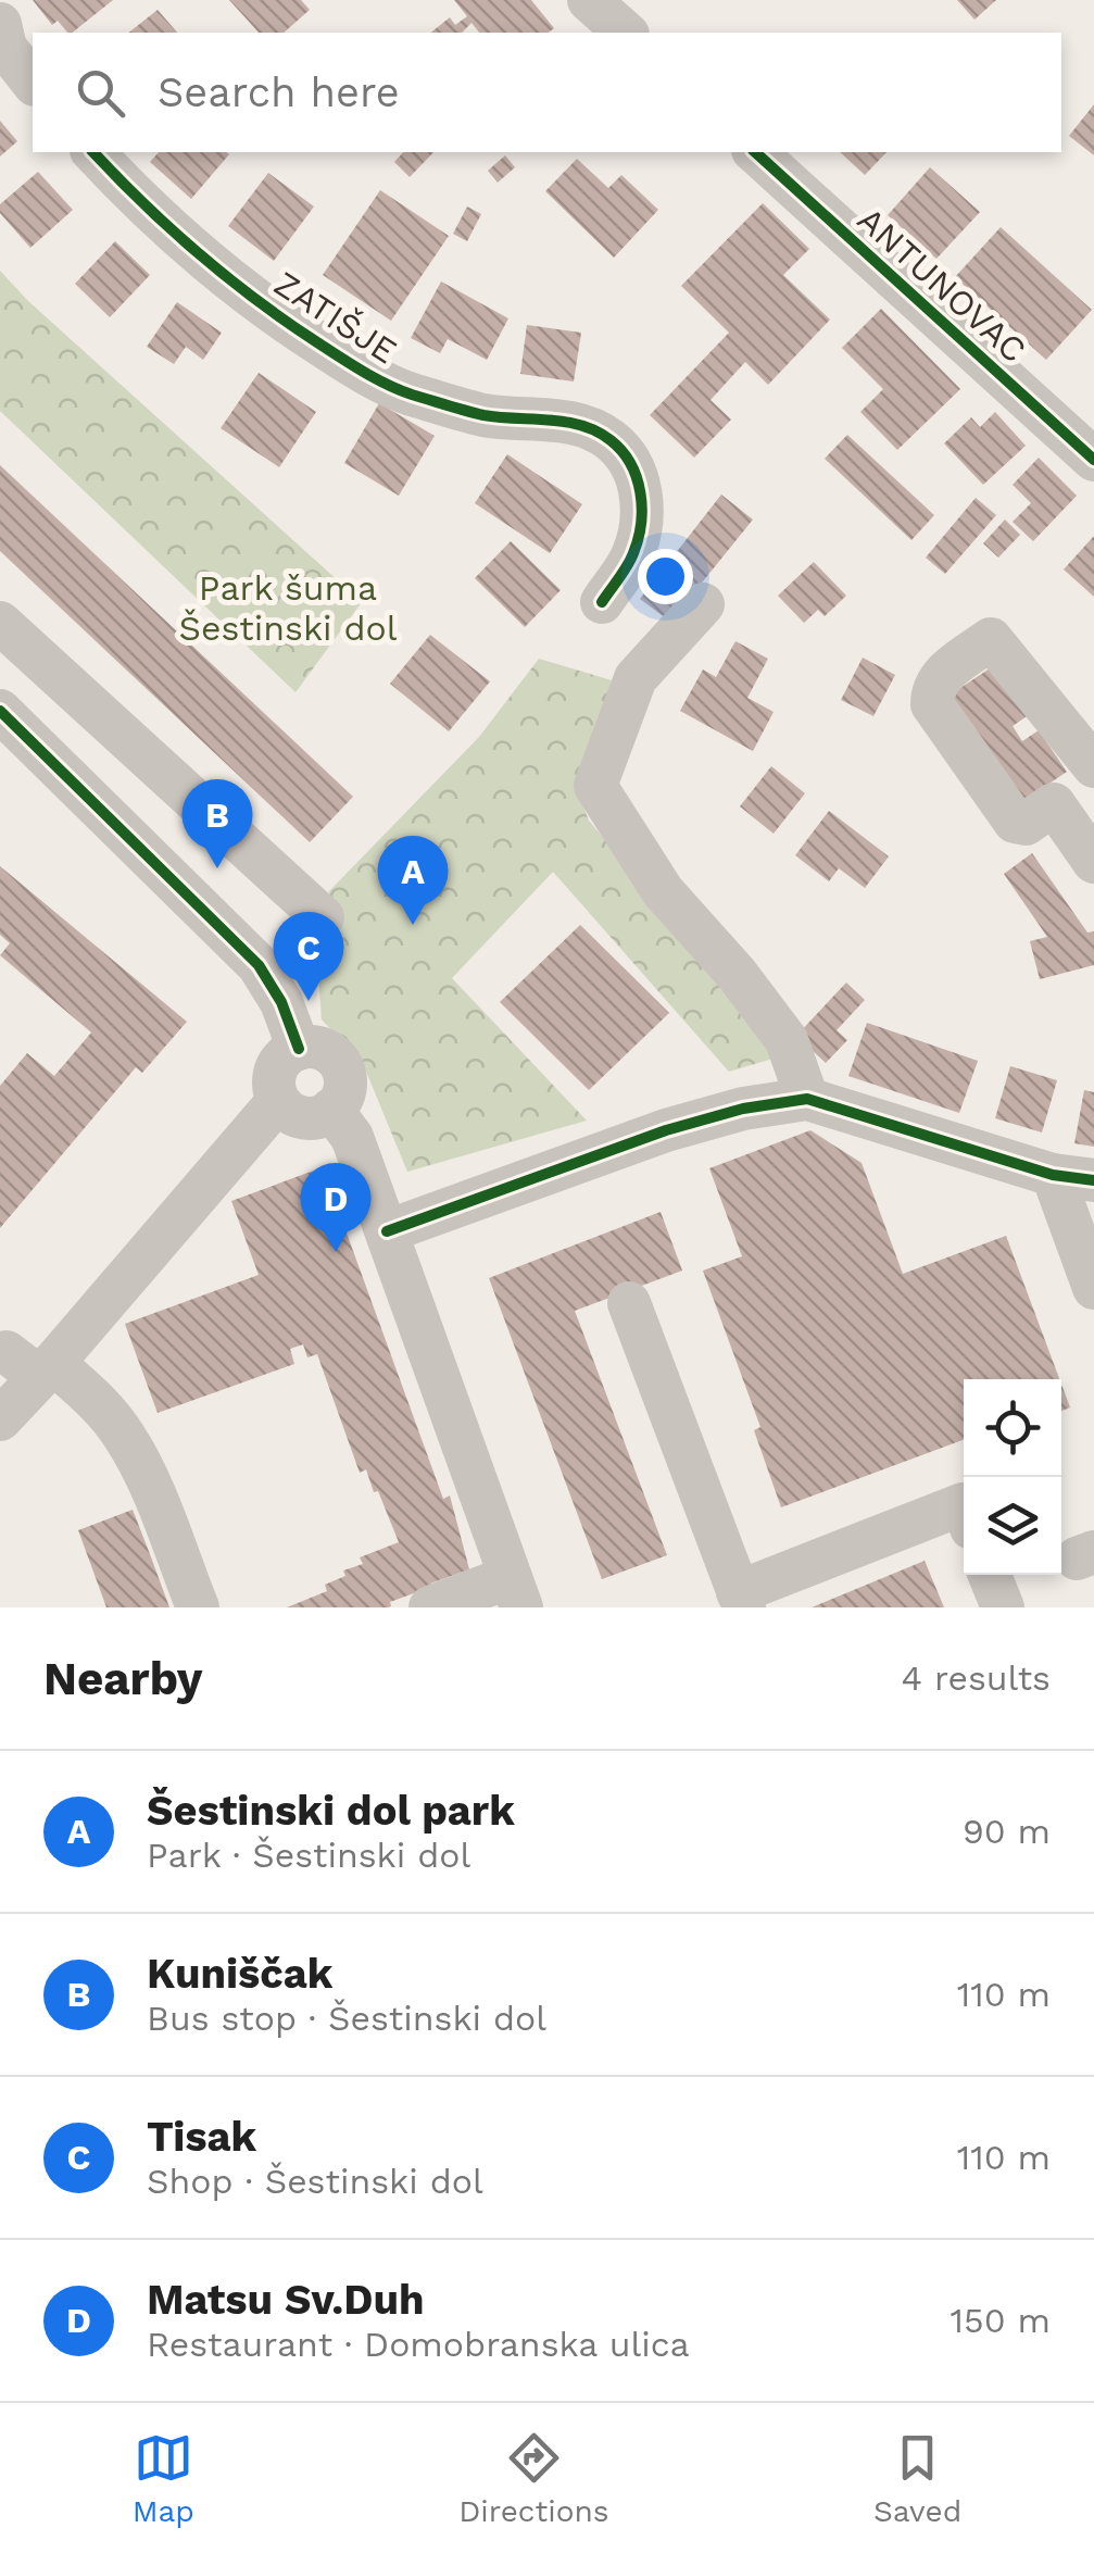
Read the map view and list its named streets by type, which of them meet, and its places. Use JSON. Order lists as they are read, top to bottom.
{
  "streets": {
    "street": ["ANTUNOVAC", "ZATIŠJE"]
  },
  "parks": ["Park šuma Šestinski dol"],
  "page": {
    "search": "Search here",
    "pins": [
      "B",
      "A",
      "C",
      "D"
    ],
    "heading": ["Nearby", "4 results"],
    "list": [
      {
        "mark": "A",
        "name": "Šestinski dol park",
        "note": "Park · Šestinski dol",
        "value": "90 m"
      },
      {
        "mark": "B",
        "name": "Kuniščak",
        "note": "Bus stop · Šestinski dol",
        "value": "110 m"
      },
      {
        "mark": "C",
        "name": "Tisak",
        "note": "Shop · Šestinski dol",
        "value": "110 m"
      },
      {
        "mark": "D",
        "name": "Matsu Sv.Duh",
        "note": "Restaurant · Domobranska ulica",
        "value": "150 m"
      }
    ],
    "nav": ["Map", "Directions", "Saved"]
  }
}
